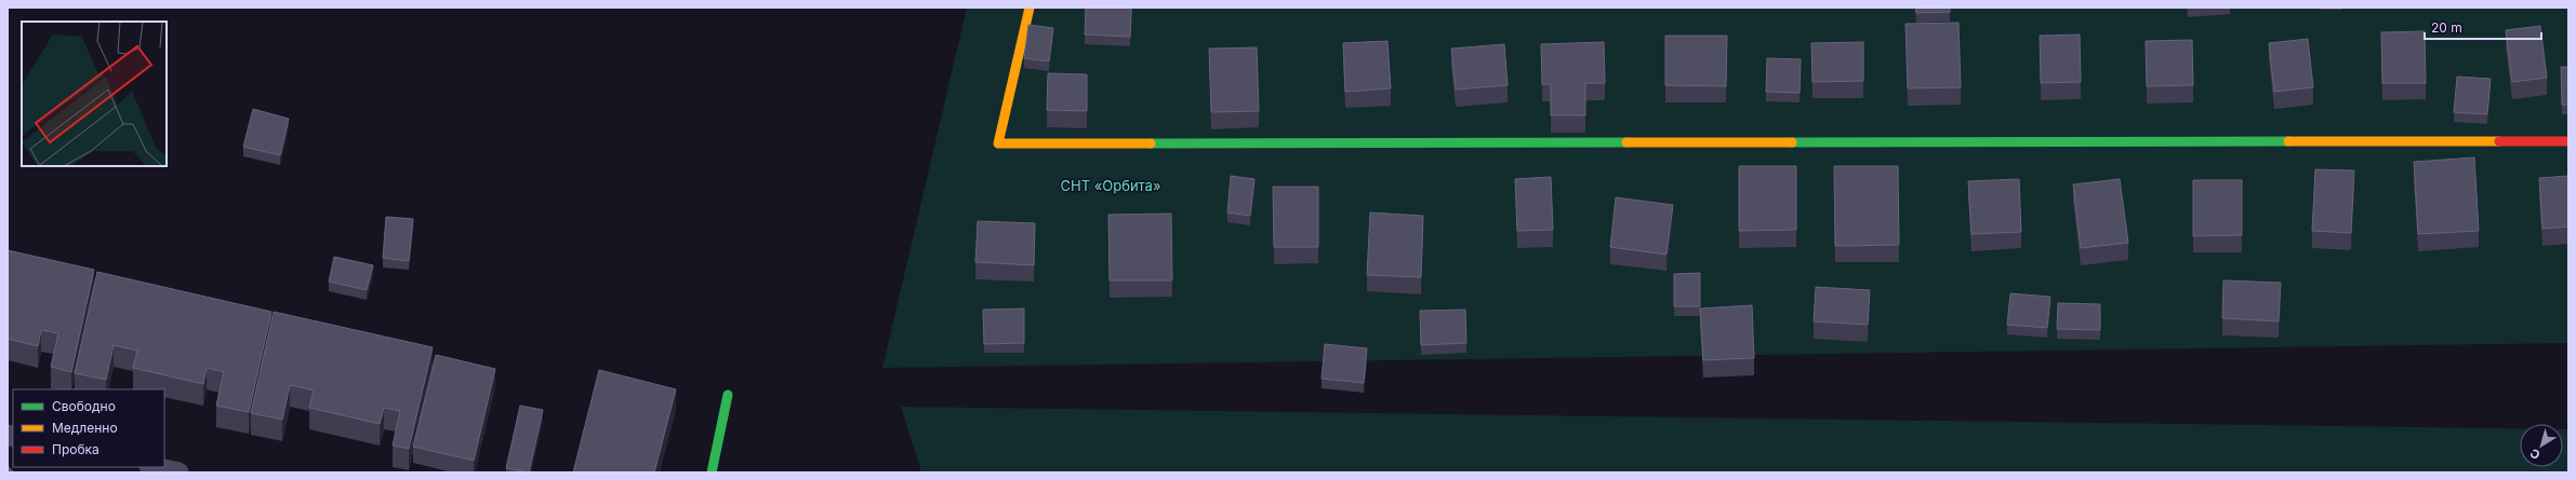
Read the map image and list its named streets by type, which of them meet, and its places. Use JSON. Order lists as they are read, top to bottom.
{
  "parks": ["СНТ «Орбита»"],
  "legend": ["Свободно", "Медленно", "Пробка"],
  "scale_bar": "20 m",
  "north": "bottom left"
}
